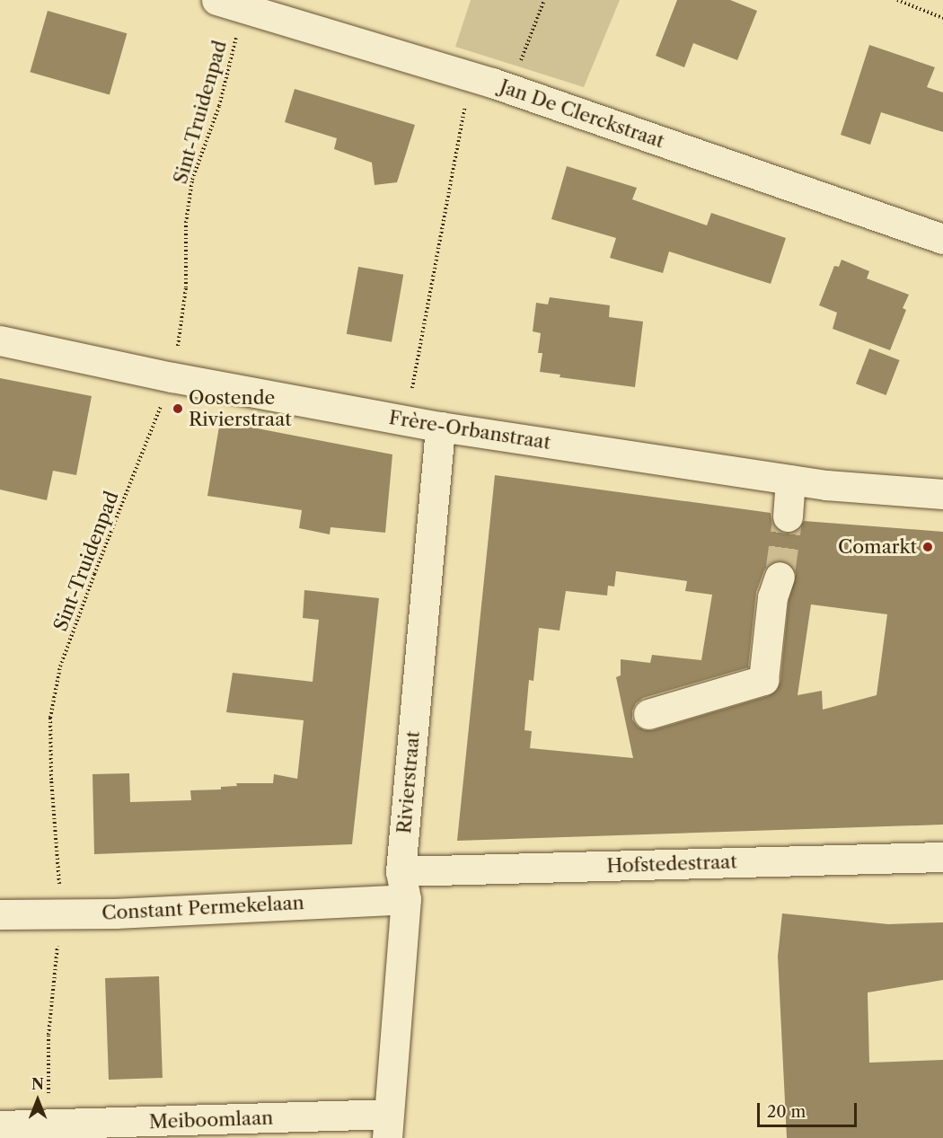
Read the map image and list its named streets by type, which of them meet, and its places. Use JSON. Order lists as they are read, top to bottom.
{
  "streets": {
    "street": [
      "Jan De Clerckstraat",
      "Frère-Orbanstraat",
      "Rivierstraat",
      "Hofstedestraat",
      "Constant Permekelaan",
      "Meiboomlaan"
    ],
    "path": ["Sint-Truidenpad"]
  },
  "crossings": [
    ["Sint-Truidenpad", "Jan De Clerckstraat"],
    ["Sint-Truidenpad", "Frère-Orbanstraat"],
    ["Sint-Truidenpad", "Constant Permekelaan"],
    ["Sint-Truidenpad", "Meiboomlaan"],
    ["Frère-Orbanstraat", "Rivierstraat"],
    ["Rivierstraat", "Hofstedestraat"],
    ["Rivierstraat", "Constant Permekelaan"],
    ["Rivierstraat", "Meiboomlaan"],
    ["Hofstedestraat", "Constant Permekelaan"]
  ],
  "places": ["Oostende Rivierstraat", "Comarkt"],
  "scale_bar": "20 m",
  "north": "top"
}
